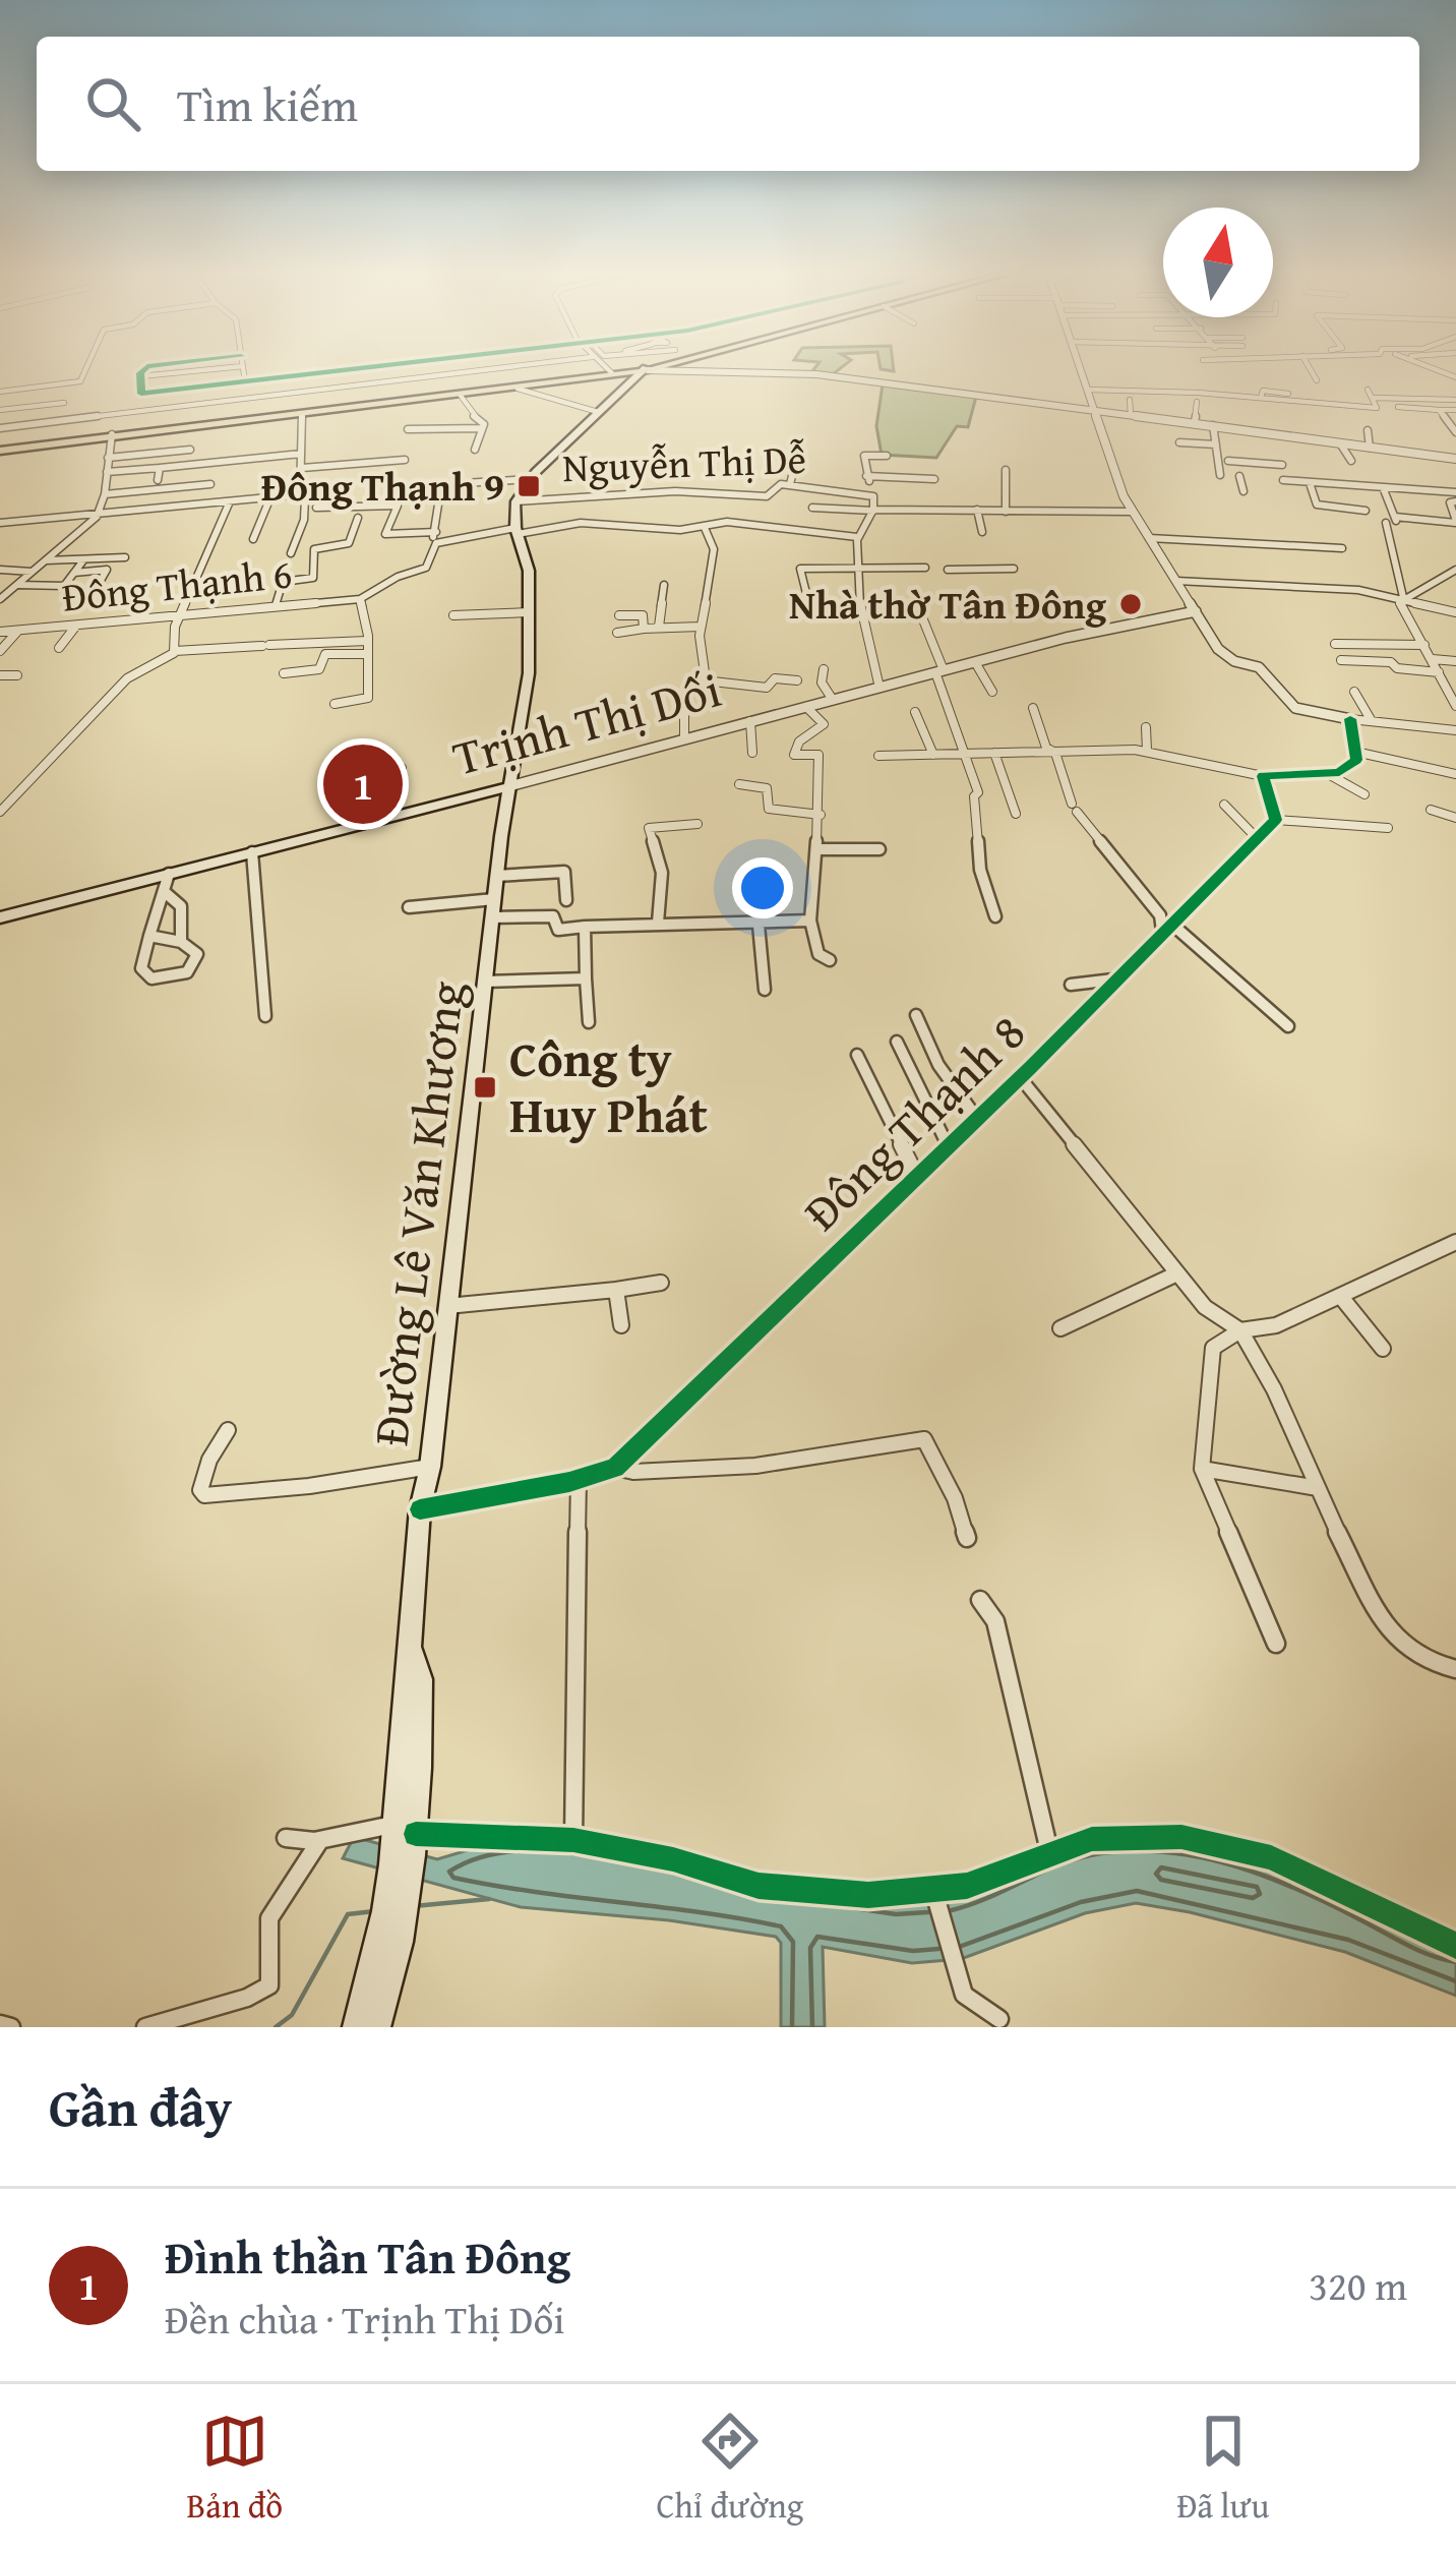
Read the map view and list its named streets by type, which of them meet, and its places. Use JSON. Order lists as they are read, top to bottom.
{
  "streets": {
    "main road": ["Trịnh Thị Dối", "Đường Lê Văn Khương"],
    "street": ["Nguyễn Thị Dễ", "Đông Thạnh 6", "Đông Thạnh 8"]
  },
  "crossings": [
    ["Nguyễn Thị Dễ", "Đường Lê Văn Khương"],
    ["Trịnh Thị Dối", "Đường Lê Văn Khương"],
    ["Đông Thạnh 8", "Đường Lê Văn Khương"]
  ],
  "places": {
    "transit": ["Đông Thạnh 9", "Công ty Huy Phát"],
    "other": ["Nhà thờ Tân Đông"]
  },
  "north": "top",
  "page": {
    "search": "Tìm kiếm",
    "pins": "1",
    "heading": "Gần đây",
    "list": [
      {
        "mark": "1",
        "name": "Đình thần Tân Đông",
        "note": "Đền chùa · Trịnh Thị Dối",
        "value": "320 m"
      }
    ],
    "nav": ["Bản đồ", "Chỉ đường", "Đã lưu"]
  }
}
